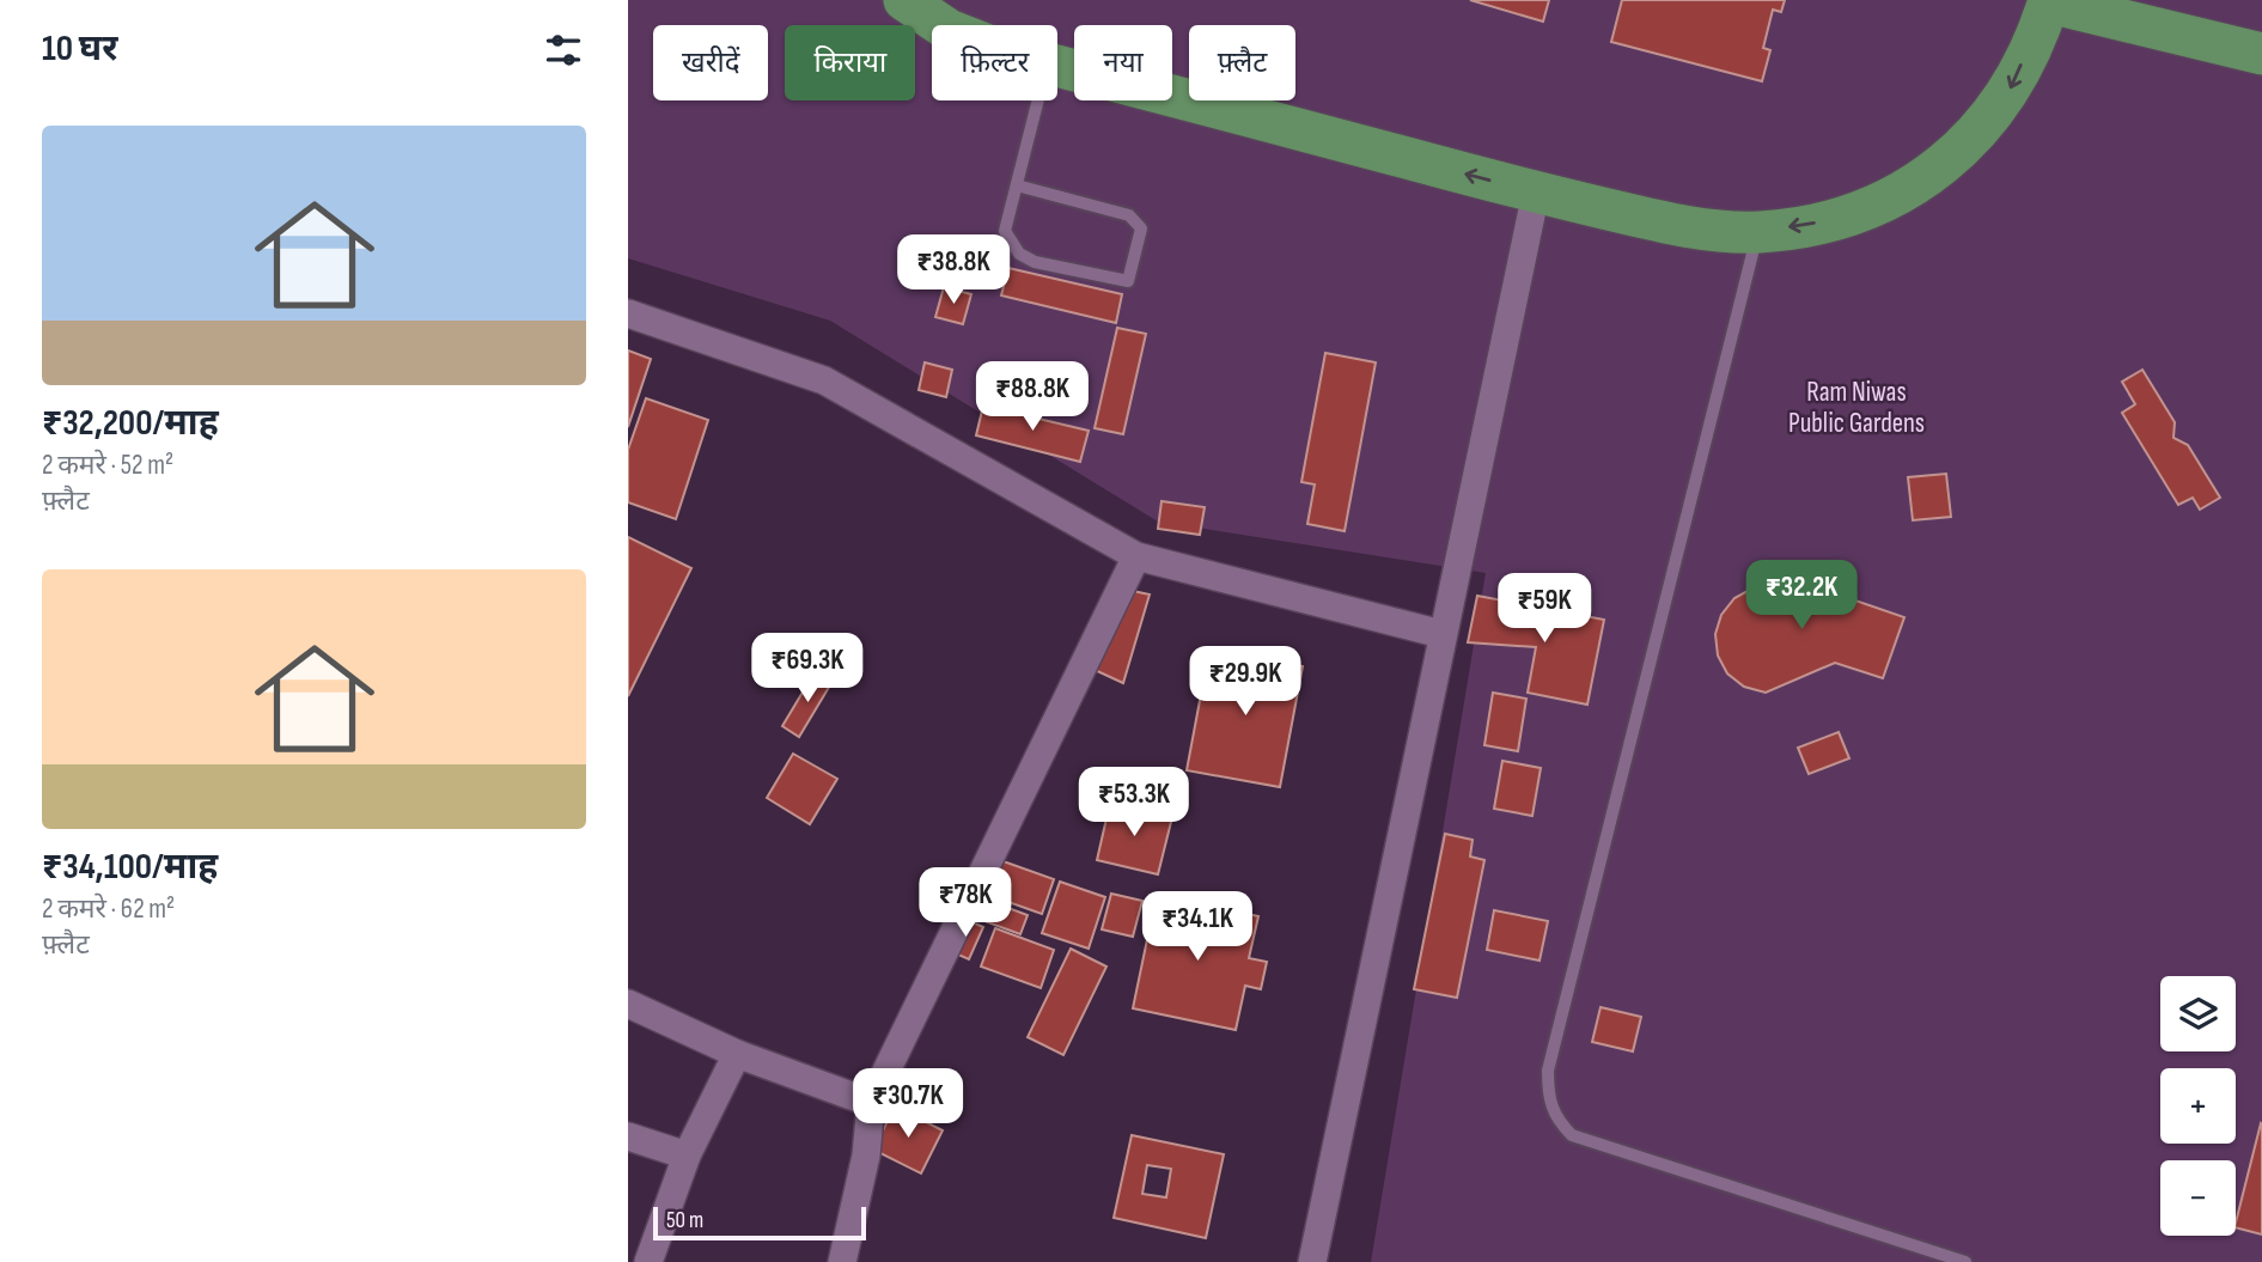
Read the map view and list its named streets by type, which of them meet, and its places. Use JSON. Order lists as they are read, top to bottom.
{
  "parks": ["Ram Niwas Public Gardens"],
  "scale_bar": "50 m",
  "page": {
    "heading": "10 घर",
    "chip": [
      "खरीदें",
      "किराया",
      "फ़िल्टर",
      "नया",
      "फ़्लैट"
    ],
    "list": [
      {
        "name": "₹32,200/माह",
        "note": "2 कमरे · 52 m² · फ़्लैट"
      },
      {
        "name": "₹34,100/माह",
        "note": "2 कमरे · 62 m² · फ़्लैट"
      }
    ],
    "price": [
      "₹38.8K",
      "₹88.8K",
      "₹32.2K",
      "₹59K",
      "₹69.3K",
      "₹29.9K",
      "₹53.3K",
      "₹78K",
      "₹34.1K",
      "₹30.7K"
    ],
    "map_buttons": ["+", "−"],
    "scale": "50 m"
  }
}
